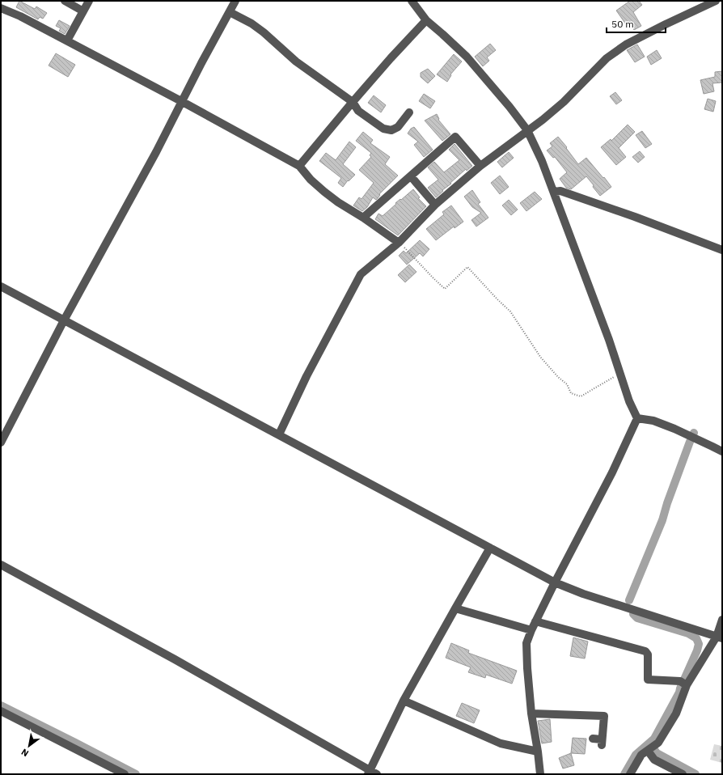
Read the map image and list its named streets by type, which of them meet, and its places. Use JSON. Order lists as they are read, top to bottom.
{
  "scale_bar": "50 m",
  "north": "bottom left"
}
